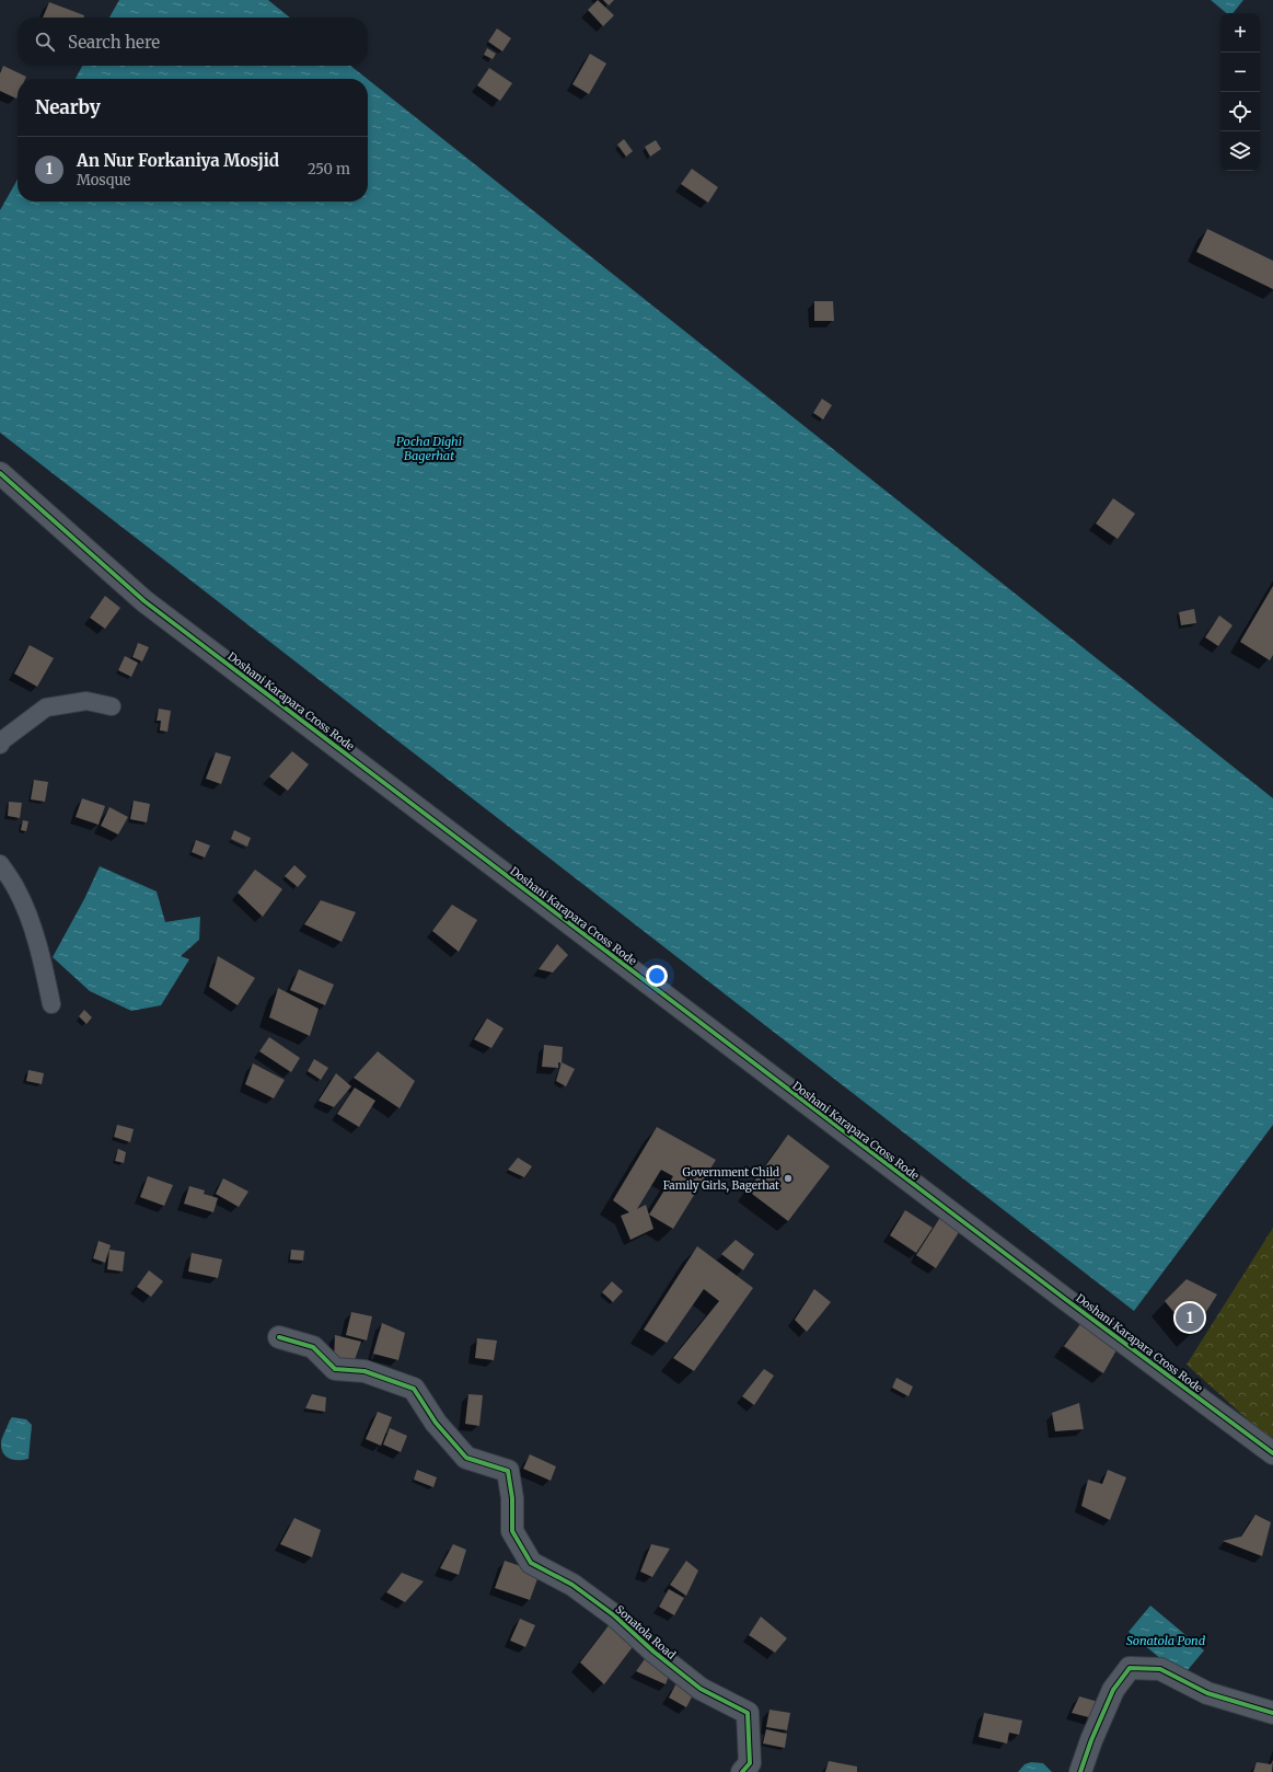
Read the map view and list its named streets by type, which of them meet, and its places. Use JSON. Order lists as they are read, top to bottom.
{
  "streets": {
    "street": ["Doshani Karapara Cross Rode", "Sonatola Road"]
  },
  "water": ["Pocha Dighi Bagerhat", "Sonatola Pond"],
  "places": ["Government Child Family Girls, Bagerhat"],
  "page": {
    "map_buttons": ["+", "−"],
    "search": "Search here",
    "heading": "Nearby",
    "list": [
      {
        "mark": "1",
        "name": "An Nur Forkaniya Mosjid",
        "note": "Mosque",
        "value": "250 m"
      }
    ],
    "pins": "1"
  }
}
